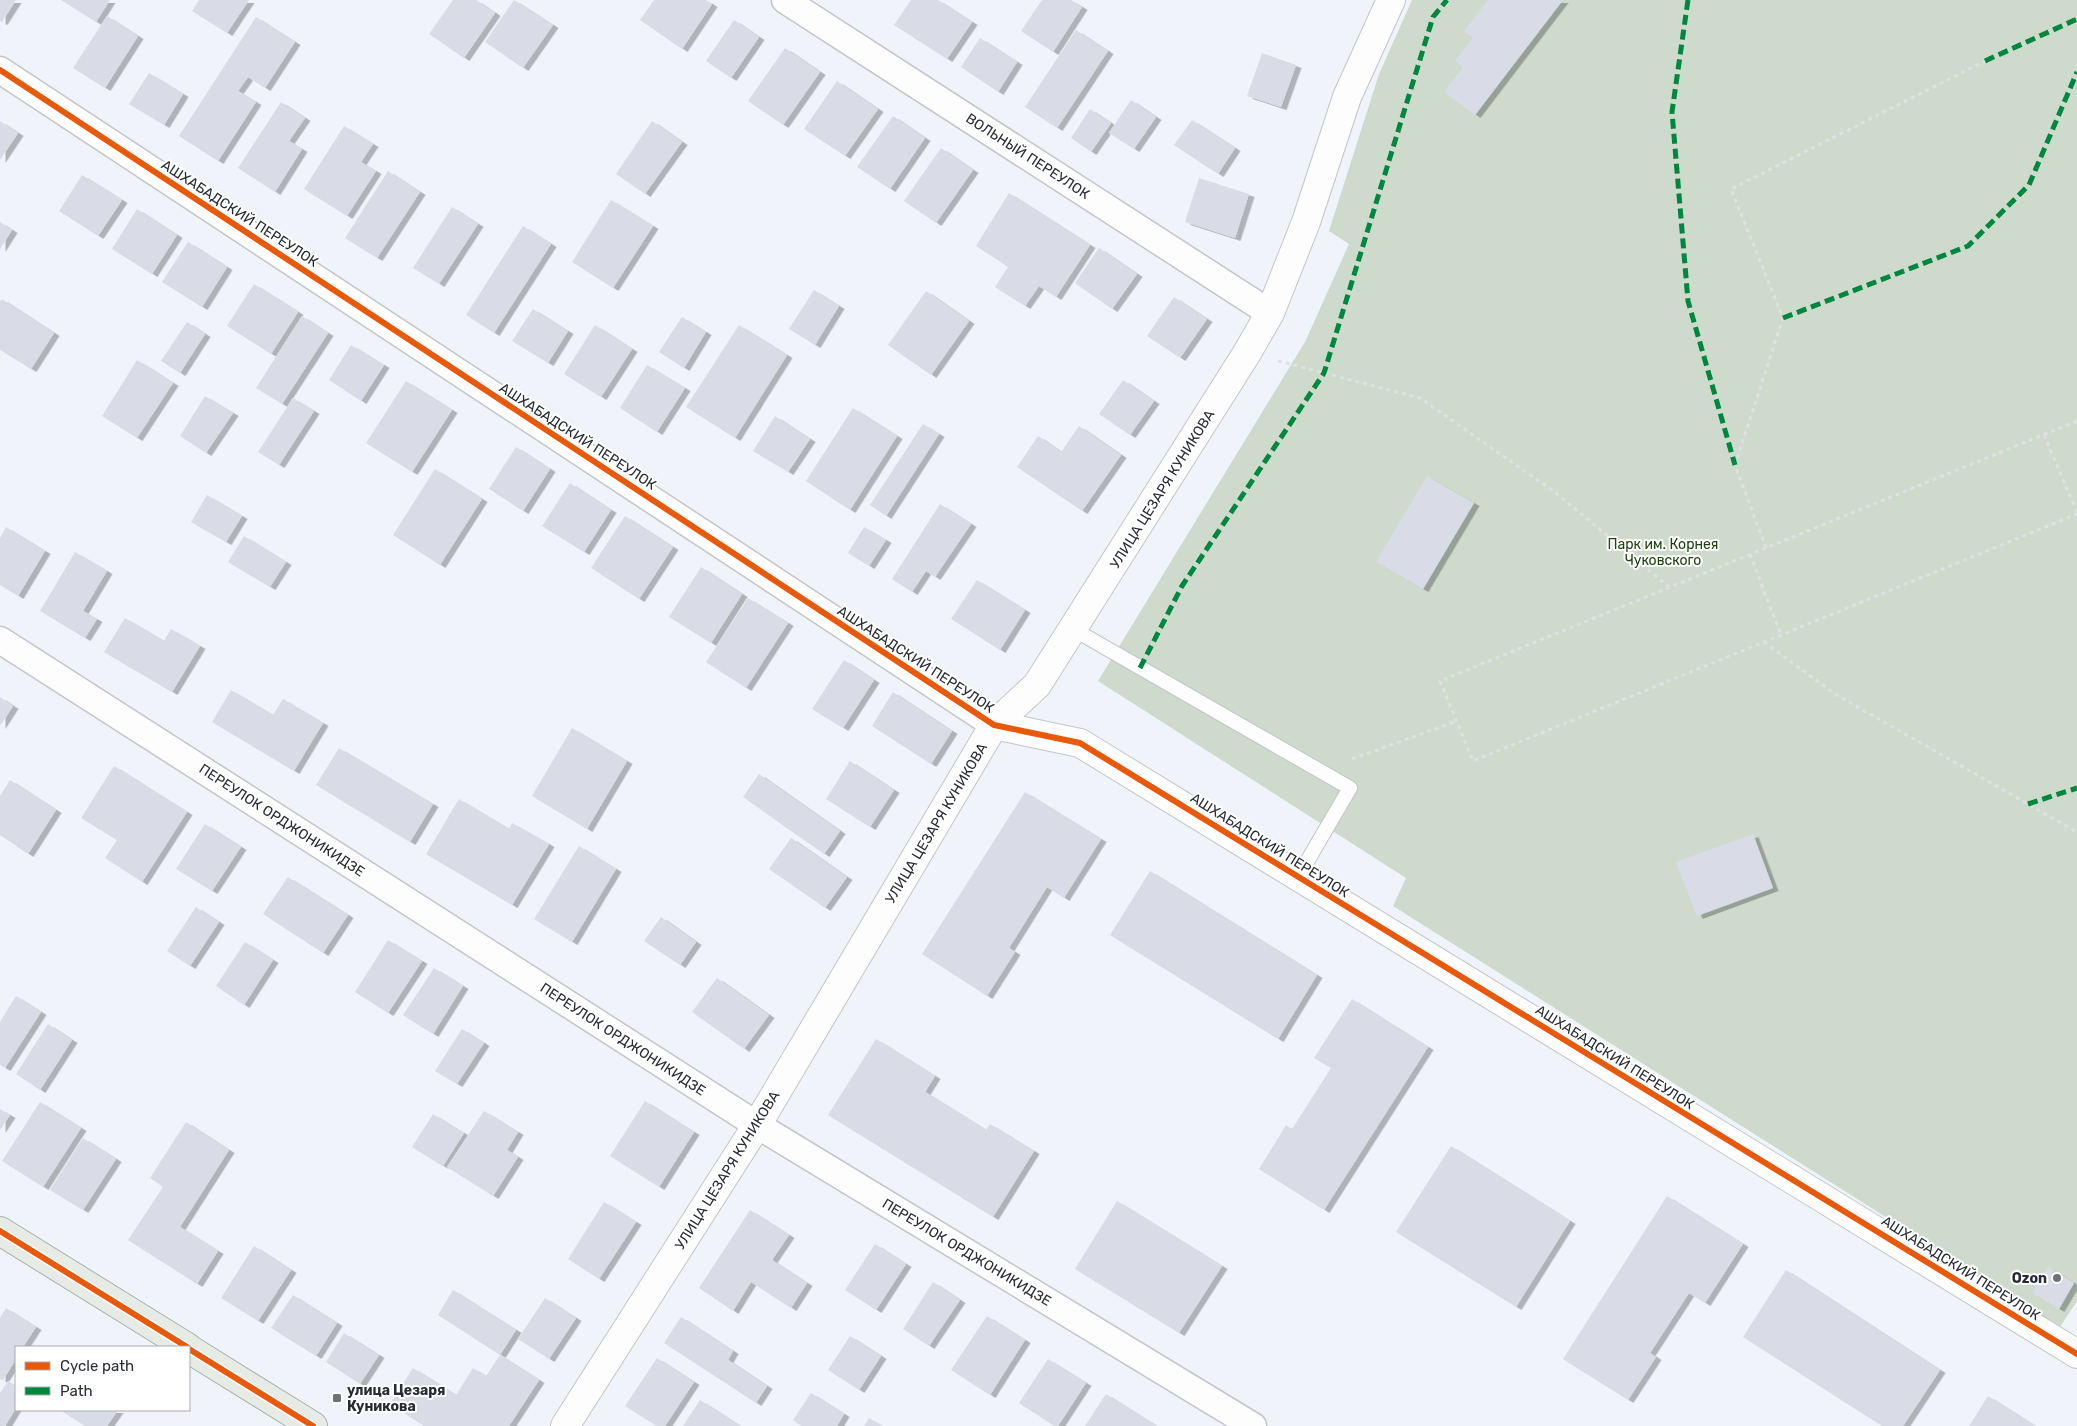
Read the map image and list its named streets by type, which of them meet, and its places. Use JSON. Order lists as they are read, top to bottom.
{
  "streets": {
    "street": [
      "ВОЛЬНЫЙ ПЕРЕУЛОК",
      "АШХАБАДСКИЙ ПЕРЕУЛОК",
      "УЛИЦА ЦЕЗАРЯ КУНИКОВА",
      "ПЕРЕУЛОК ОРДЖОНИКИДЗЕ"
    ]
  },
  "crossings": [
    ["ВОЛЬНЫЙ ПЕРЕУЛОК", "УЛИЦА ЦЕЗАРЯ КУНИКОВА"],
    ["АШХАБАДСКИЙ ПЕРЕУЛОК", "УЛИЦА ЦЕЗАРЯ КУНИКОВА"],
    ["УЛИЦА ЦЕЗАРЯ КУНИКОВА", "ПЕРЕУЛОК ОРДЖОНИКИДЗЕ"]
  ],
  "parks": ["Парк им. Корнея Чуковского"],
  "places": {
    "other": ["Ozon"],
    "transit": ["улица Цезаря Куникова"]
  },
  "legend": ["Cycle path", "Path"]
}
